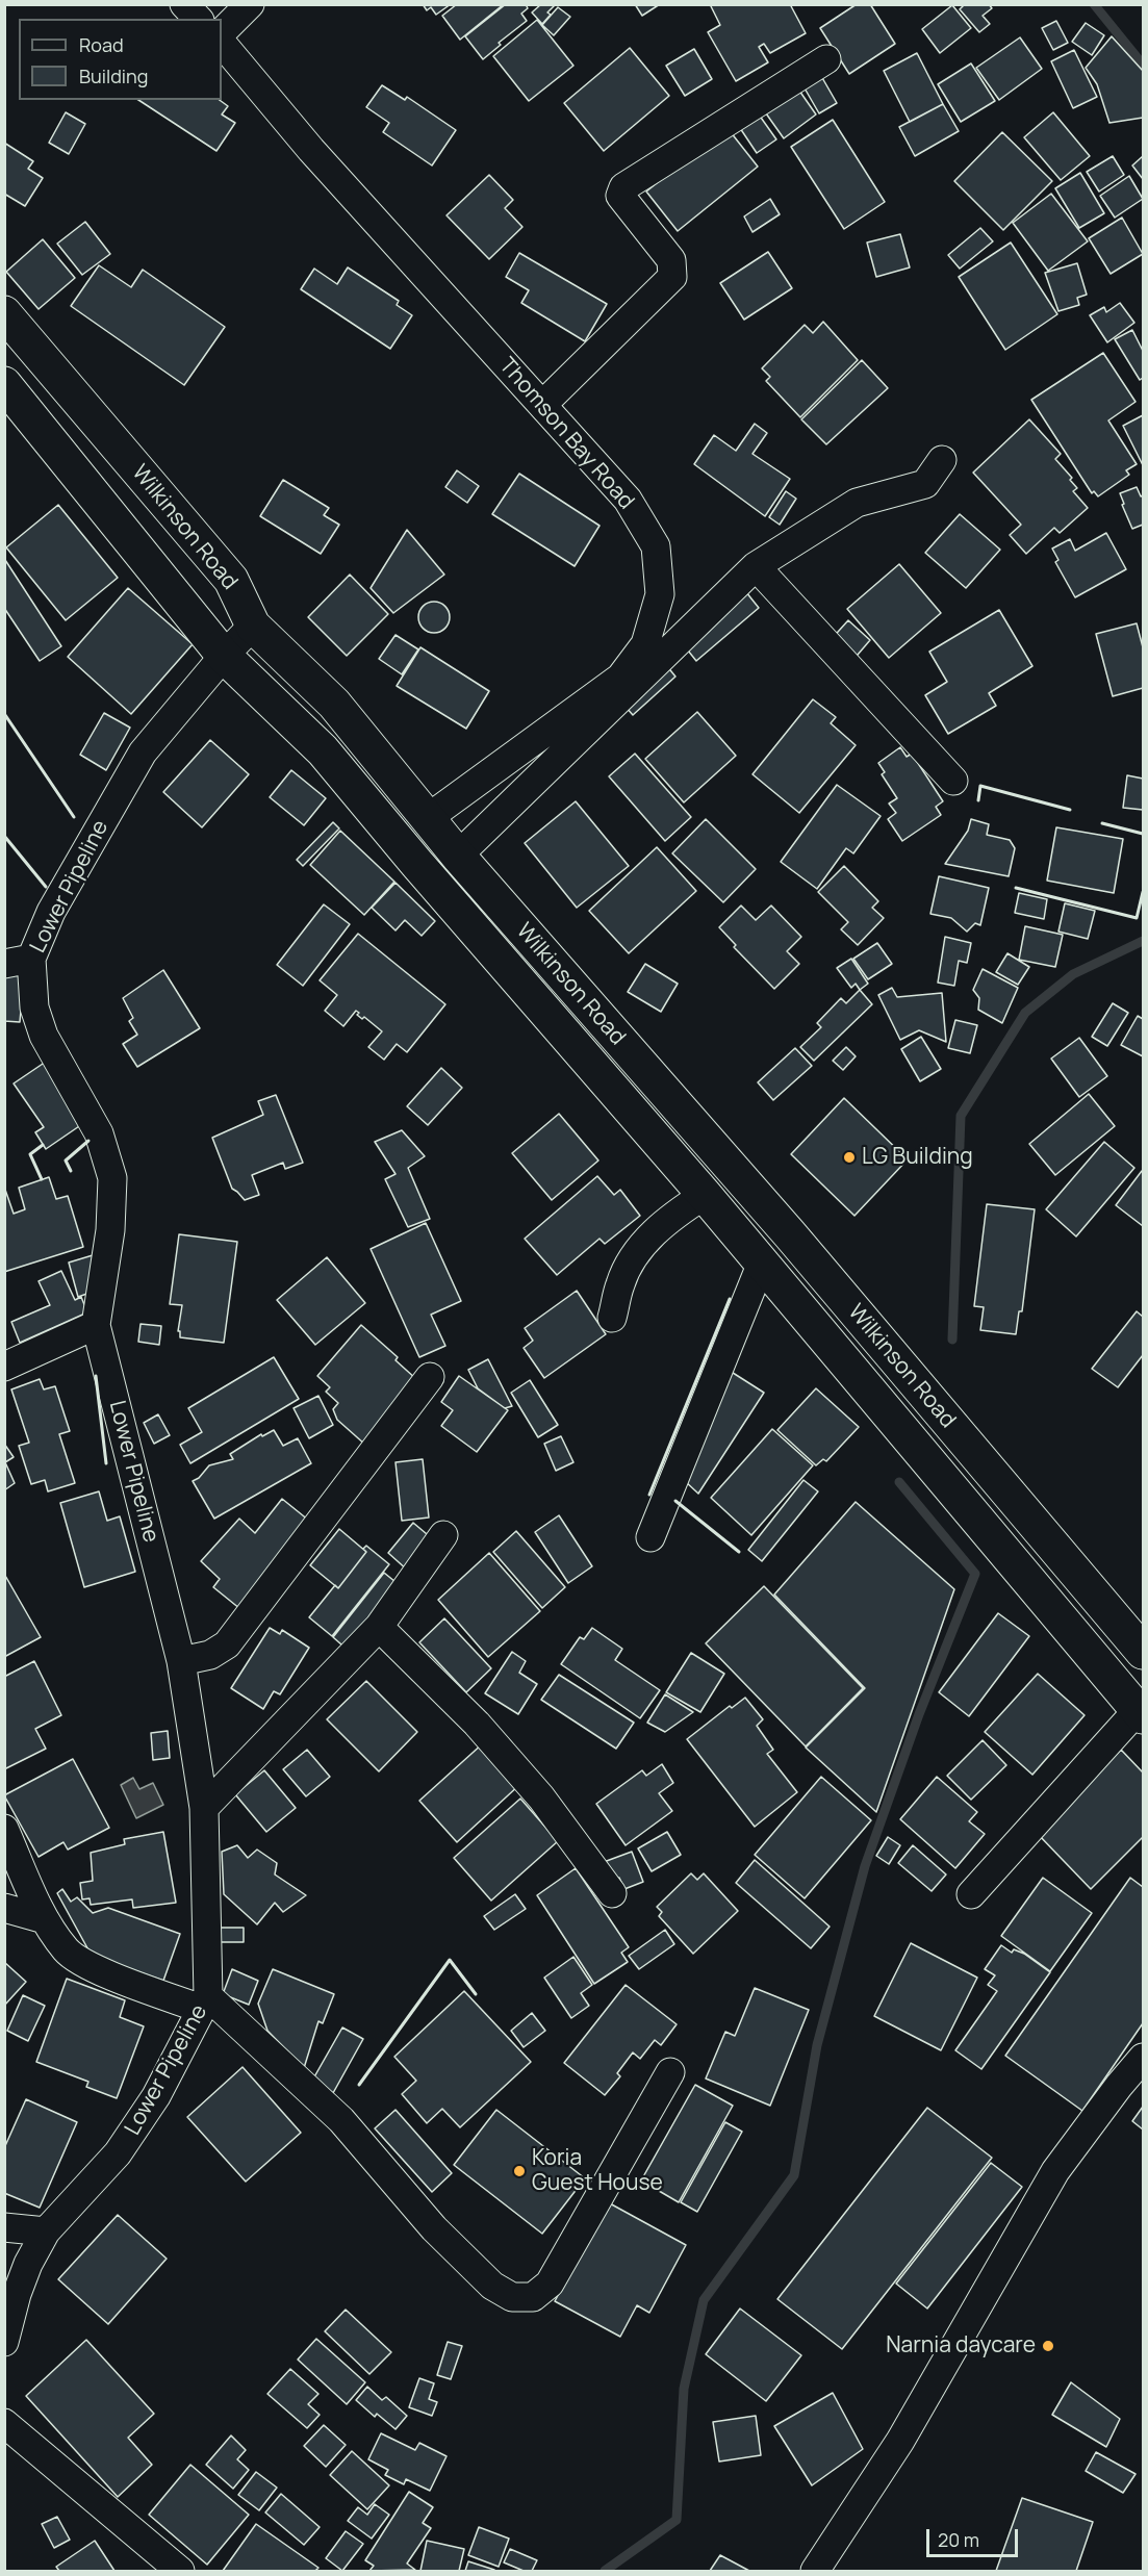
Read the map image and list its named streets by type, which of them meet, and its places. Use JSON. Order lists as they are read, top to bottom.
{
  "streets": {
    "main road": ["Wilkinson Road"],
    "street": ["Thomson Bay Road", "Lower Pipeline"]
  },
  "crossings": [
    ["Thomson Bay Road", "Wilkinson Road"],
    ["Wilkinson Road", "Lower Pipeline"]
  ],
  "places": ["LG Building", "Koria Guest House", "Narnia daycare"],
  "legend": ["Road", "Building"],
  "scale_bar": "20 m"
}
